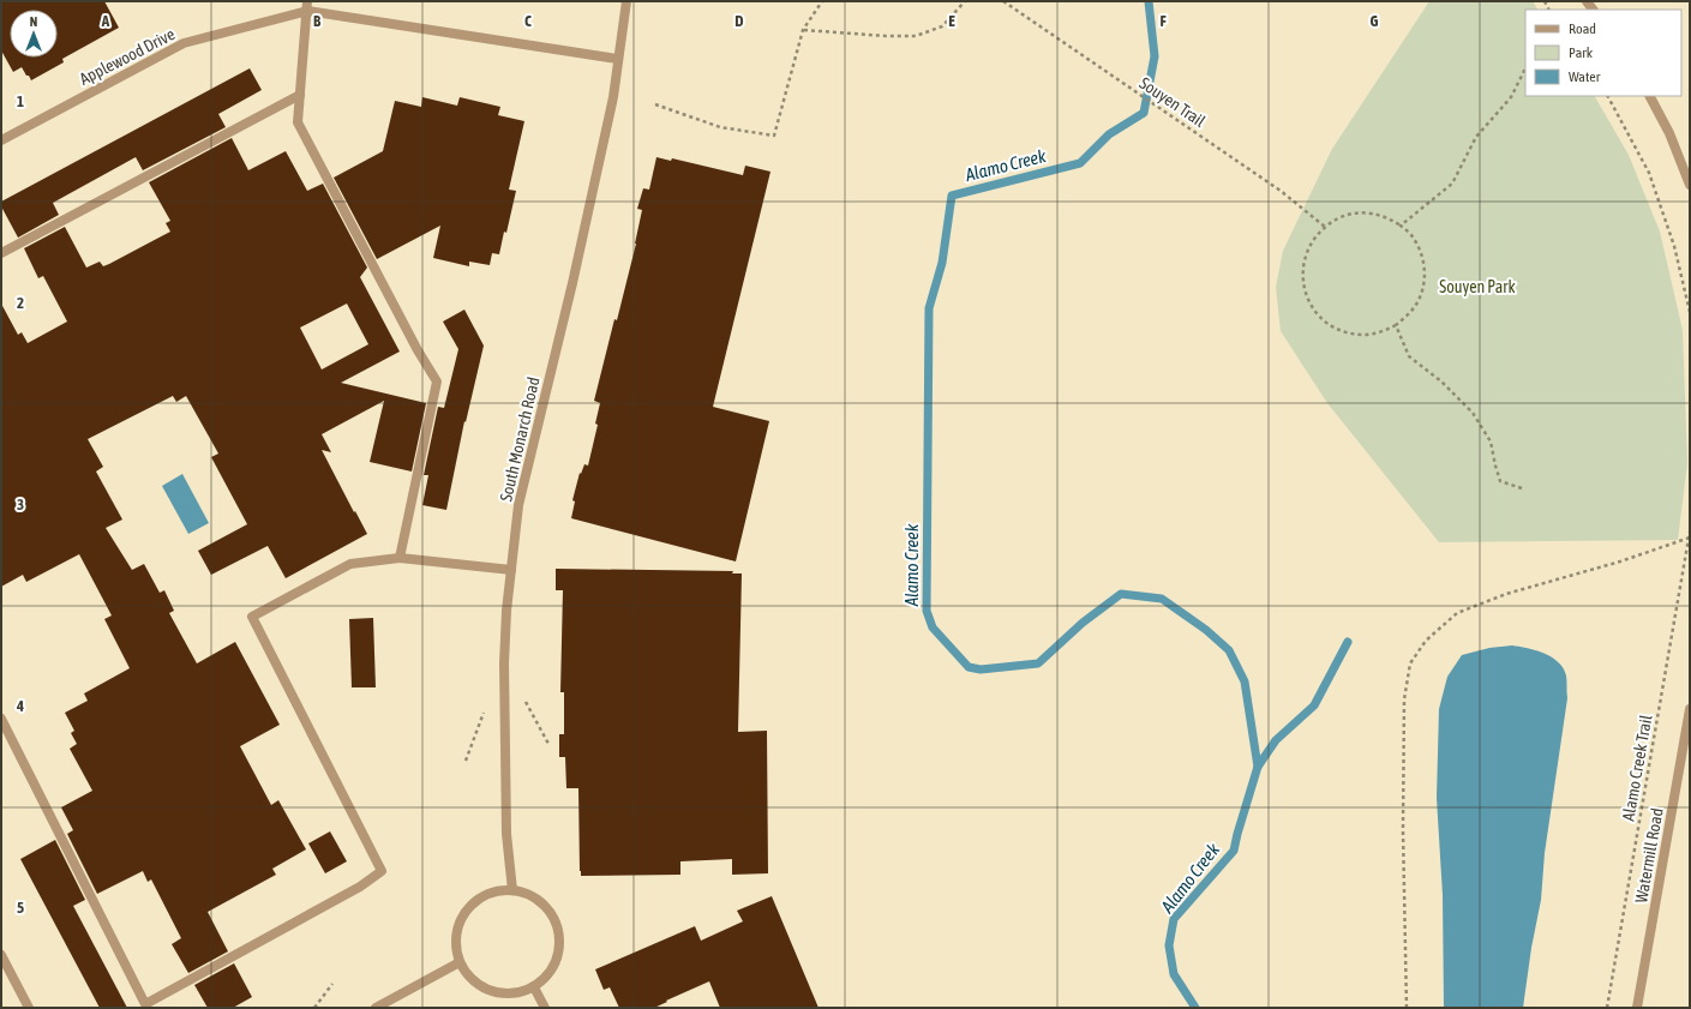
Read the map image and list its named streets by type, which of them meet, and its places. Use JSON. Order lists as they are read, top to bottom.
{
  "streets": {
    "street": ["Applewood Drive", "South Monarch Road", "Watermill Road"],
    "path": ["Souyen Trail", "Alamo Creek Trail"]
  },
  "crossings": [
    ["Applewood Drive", "South Monarch Road"]
  ],
  "water": ["Alamo Creek"],
  "parks": ["Souyen Park"],
  "legend": ["Road", "Park", "Water"],
  "north": "top",
  "grid": {
    "columns": [
      "A",
      "B",
      "C",
      "D",
      "E",
      "F",
      "G"
    ],
    "rows": [
      "1",
      "2",
      "3",
      "4",
      "5"
    ]
  }
}
